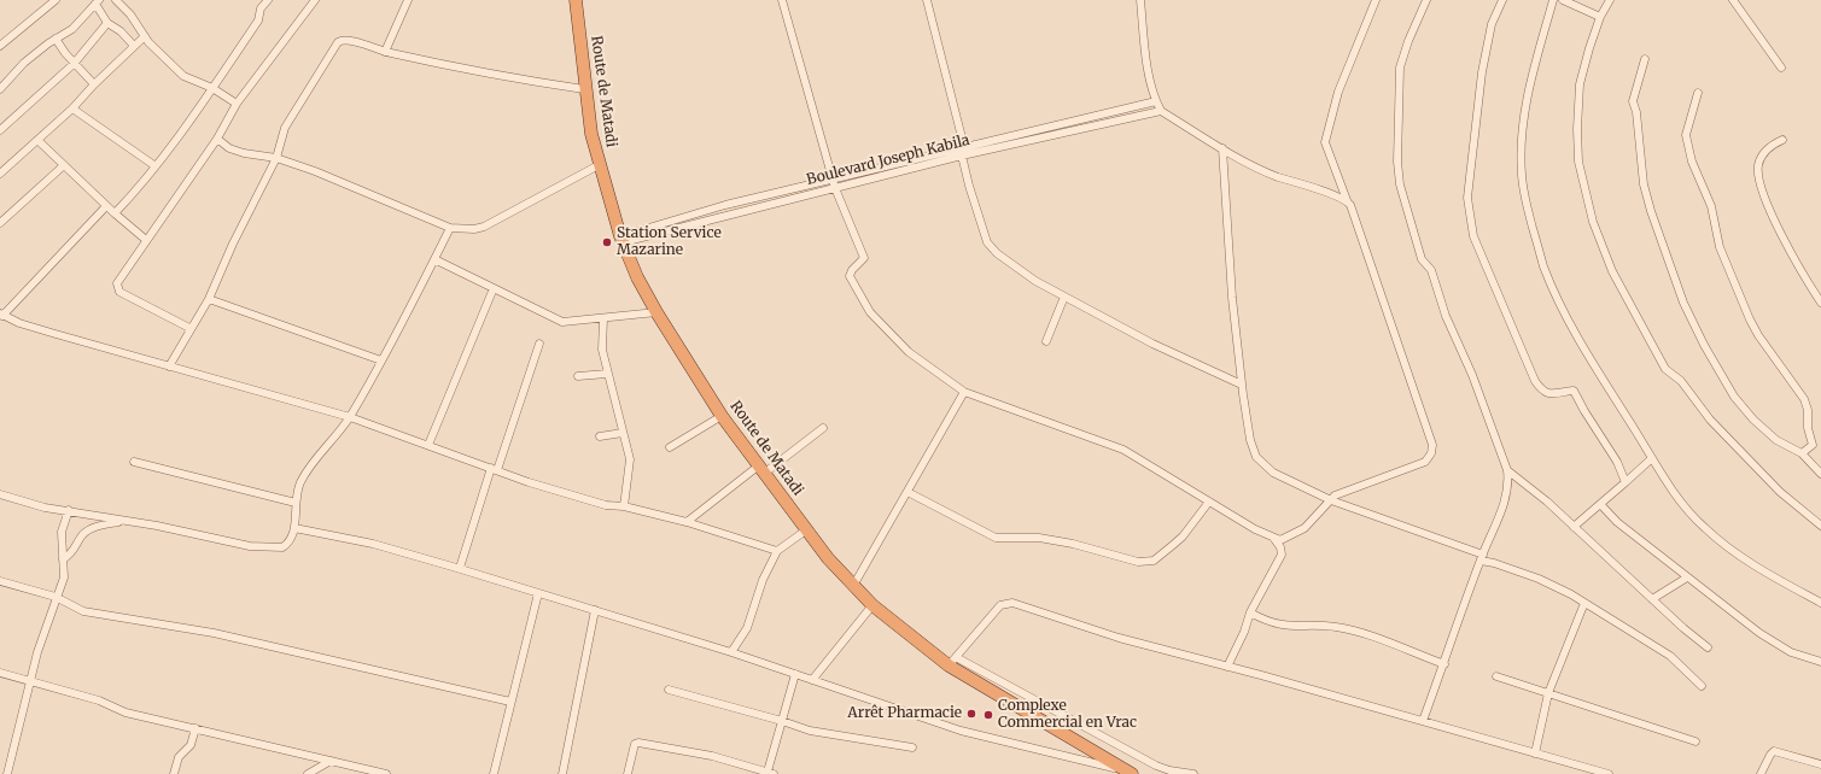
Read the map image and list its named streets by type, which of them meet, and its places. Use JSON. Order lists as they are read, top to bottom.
{
  "streets": {
    "highway": ["Route de Matadi"],
    "street": ["Boulevard Joseph Kabila"]
  },
  "crossings": [
    ["Route de Matadi", "Boulevard Joseph Kabila"]
  ],
  "places": ["Station Service Mazarine", "Arrêt Pharmacie", "Complexe Commercial en Vrac"]
}
